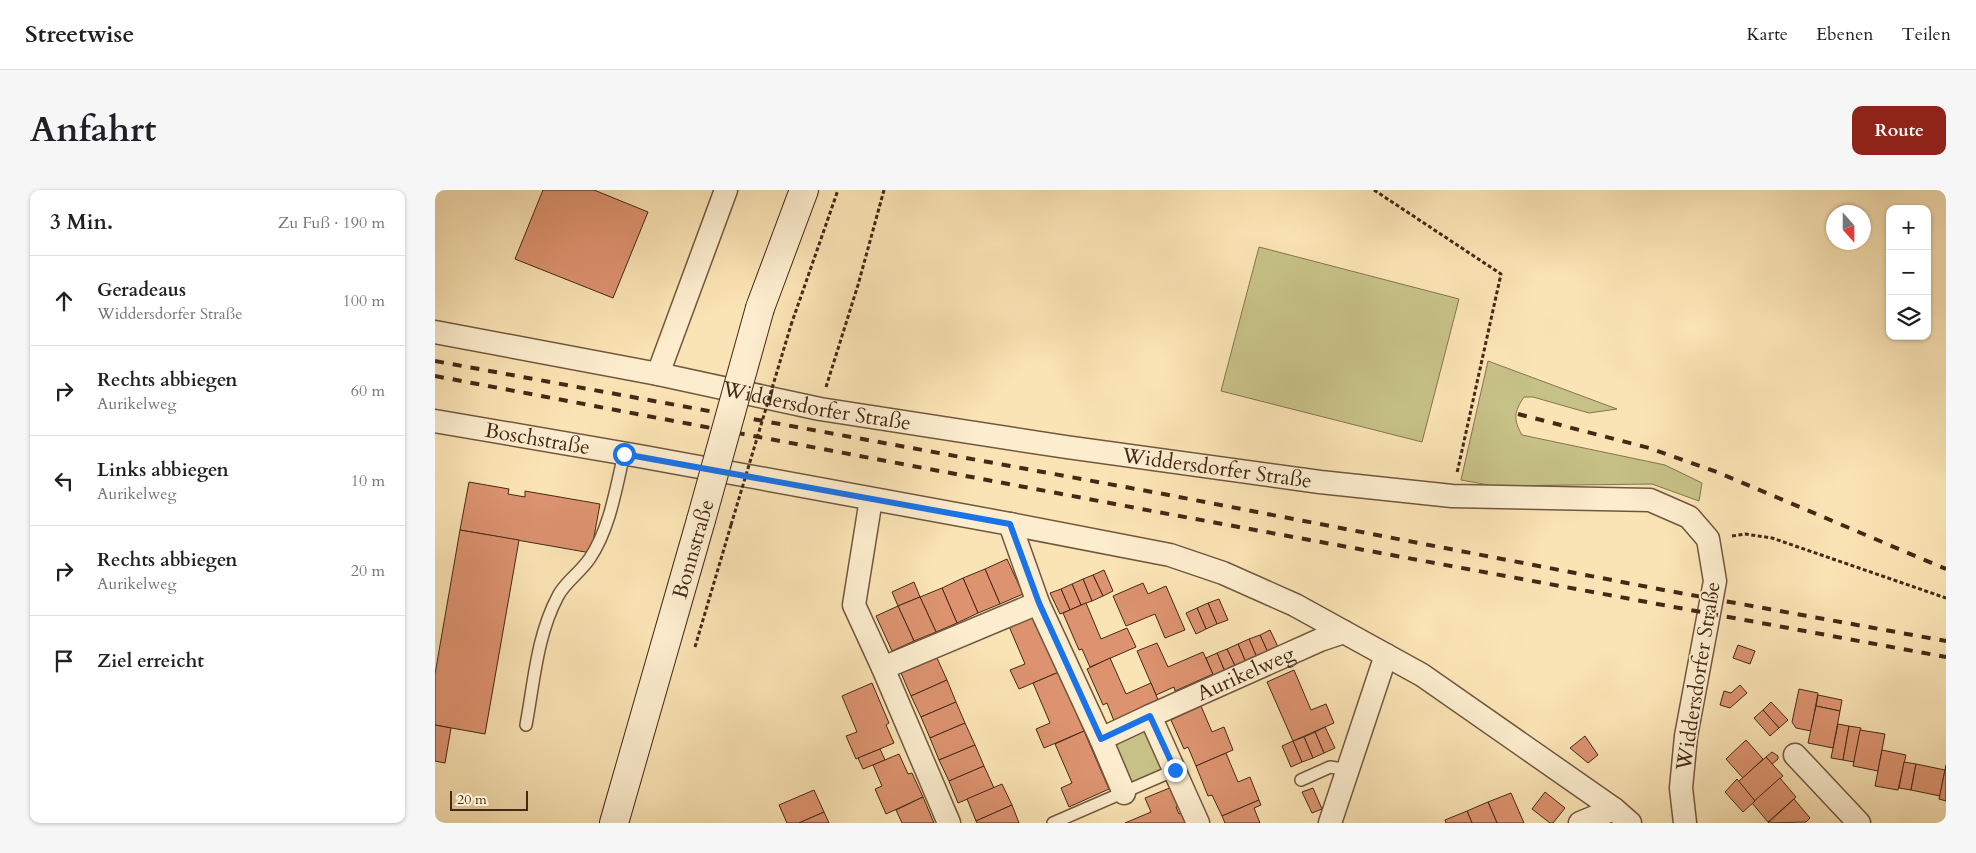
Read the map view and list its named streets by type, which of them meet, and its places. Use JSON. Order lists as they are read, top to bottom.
{
  "streets": {
    "main road": ["Bonnstraße"],
    "street": ["Widdersdorfer Straße", "Boschstraße", "Aurikelweg"]
  },
  "scale_bar": "20 m",
  "north": "bottom",
  "page": {
    "header": "Streetwise",
    "nav": ["Karte", "Ebenen", "Teilen"],
    "title": "Anfahrt",
    "buttons": "Route",
    "heading": ["3 Min.", "Zu Fuß · 190 m"],
    "map_buttons": ["+", "−"],
    "list": [
      ["Geradeaus", "Widdersdorfer Straße", "100 m"],
      ["Rechts abbiegen", "Aurikelweg", "60 m"],
      ["Links abbiegen", "Aurikelweg", "10 m"],
      ["Rechts abbiegen", "Aurikelweg", "20 m"],
      "Ziel erreicht"
    ],
    "scale": "20 m"
  }
}
